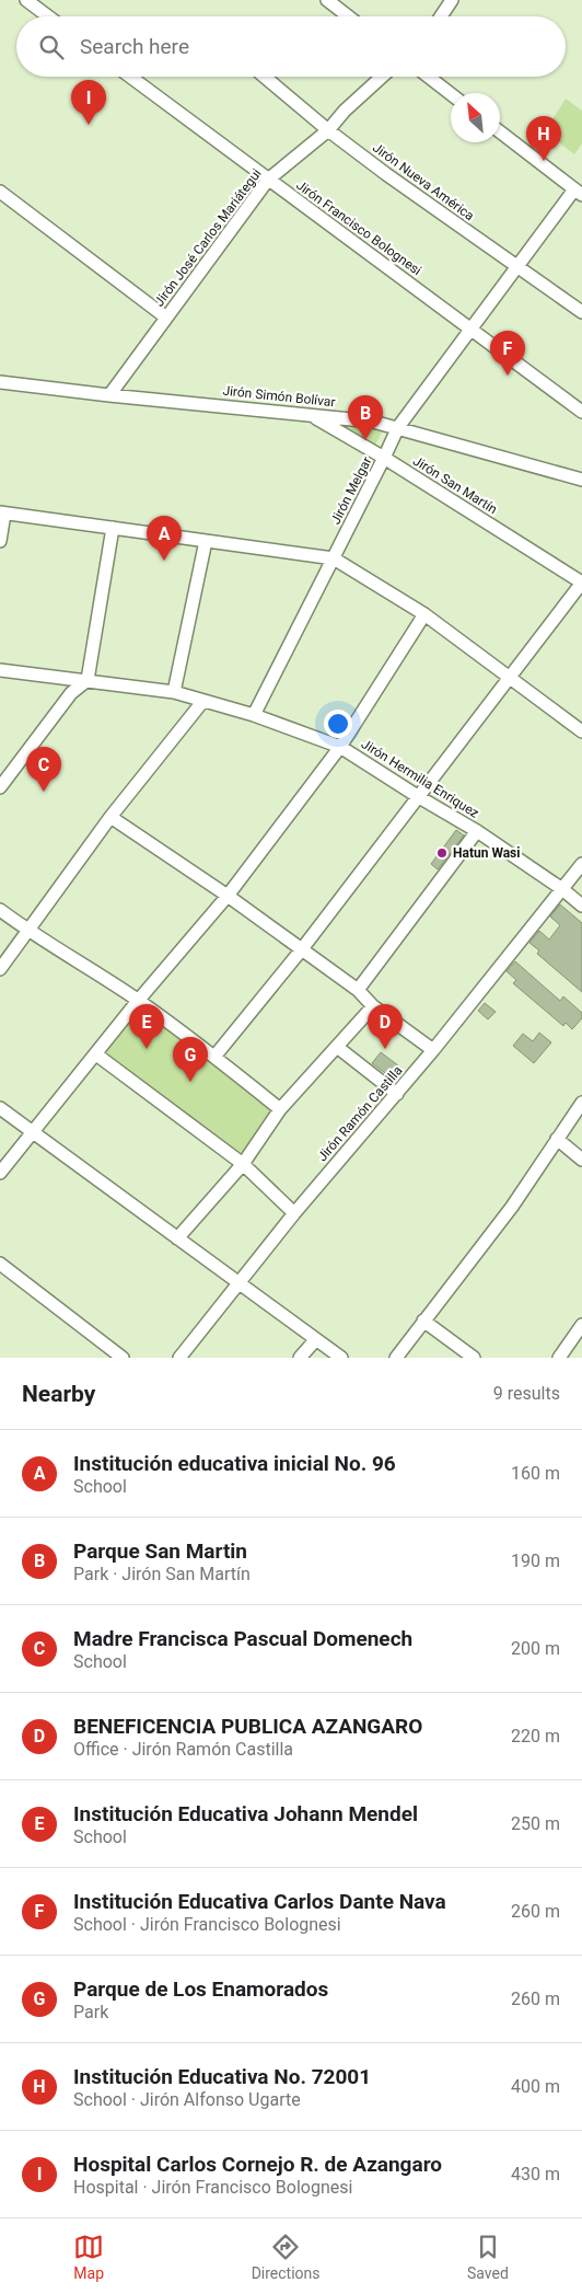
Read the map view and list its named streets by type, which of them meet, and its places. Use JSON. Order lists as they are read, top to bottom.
{
  "streets": {
    "street": [
      "Jirón Nueva América",
      "Jirón Francisco Bolognesi",
      "Jirón José Carlos Mariátegui",
      "Jirón Simón Bolívar",
      "Jirón San Martín",
      "Jirón Melgar",
      "Jirón Hermilia Enriquez",
      "Jirón Ramón Castilla"
    ]
  },
  "crossings": [
    ["Jirón Nueva América", "Jirón José Carlos Mariátegui"],
    ["Jirón Nueva América", "Jirón Melgar"],
    ["Jirón Francisco Bolognesi", "Jirón José Carlos Mariátegui"],
    ["Jirón Francisco Bolognesi", "Jirón Melgar"],
    ["Jirón José Carlos Mariátegui", "Jirón Simón Bolívar"],
    ["Jirón Simón Bolívar", "Jirón San Martín"],
    ["Jirón Simón Bolívar", "Jirón Melgar"],
    ["Jirón San Martín", "Jirón Melgar"],
    ["Jirón Melgar", "Jirón Hermilia Enriquez"],
    ["Jirón Hermilia Enriquez", "Jirón Ramón Castilla"]
  ],
  "places": ["Hatun Wasi"],
  "north": "top left",
  "page": {
    "search": "Search here",
    "pins": [
      "I",
      "H",
      "F",
      "B",
      "A",
      "C",
      "D",
      "E",
      "G"
    ],
    "heading": ["Nearby", "9 results"],
    "list": [
      {
        "mark": "A",
        "name": "Institución educativa inicial No. 96",
        "note": "School",
        "value": "160 m"
      },
      {
        "mark": "B",
        "name": "Parque San Martin",
        "note": "Park · Jirón San Martín",
        "value": "190 m"
      },
      {
        "mark": "C",
        "name": "Madre Francisca Pascual Domenech",
        "note": "School",
        "value": "200 m"
      },
      {
        "mark": "D",
        "name": "BENEFICENCIA PUBLICA AZANGARO",
        "note": "Office · Jirón Ramón Castilla",
        "value": "220 m"
      },
      {
        "mark": "E",
        "name": "Institución Educativa Johann Mendel",
        "note": "School",
        "value": "250 m"
      },
      {
        "mark": "F",
        "name": "Institución Educativa Carlos Dante Nava",
        "note": "School · Jirón Francisco Bolognesi",
        "value": "260 m"
      },
      {
        "mark": "G",
        "name": "Parque de Los Enamorados",
        "note": "Park",
        "value": "260 m"
      },
      {
        "mark": "H",
        "name": "Institución Educativa No. 72001",
        "note": "School · Jirón Alfonso Ugarte",
        "value": "400 m"
      },
      {
        "mark": "I",
        "name": "Hospital Carlos Cornejo R. de Azangaro",
        "note": "Hospital · Jirón Francisco Bolognesi",
        "value": "430 m"
      }
    ],
    "nav": ["Map", "Directions", "Saved"]
  }
}
